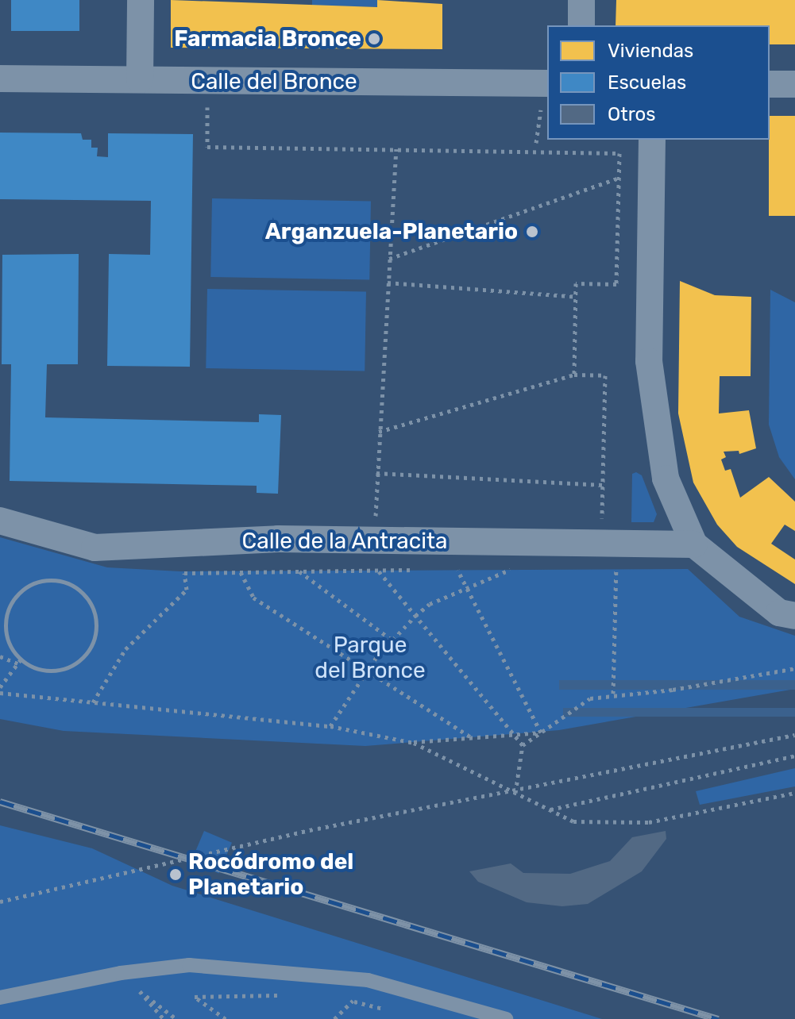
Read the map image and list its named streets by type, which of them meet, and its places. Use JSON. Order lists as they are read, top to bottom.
{
  "streets": {
    "street": ["Calle del Bronce", "Calle de la Antracita"]
  },
  "parks": ["Parque del Bronce"],
  "places": ["Farmacia Bronce", "Arganzuela-Planetario", "Rocódromo del Planetario"],
  "legend": ["Viviendas", "Escuelas", "Otros"]
}
